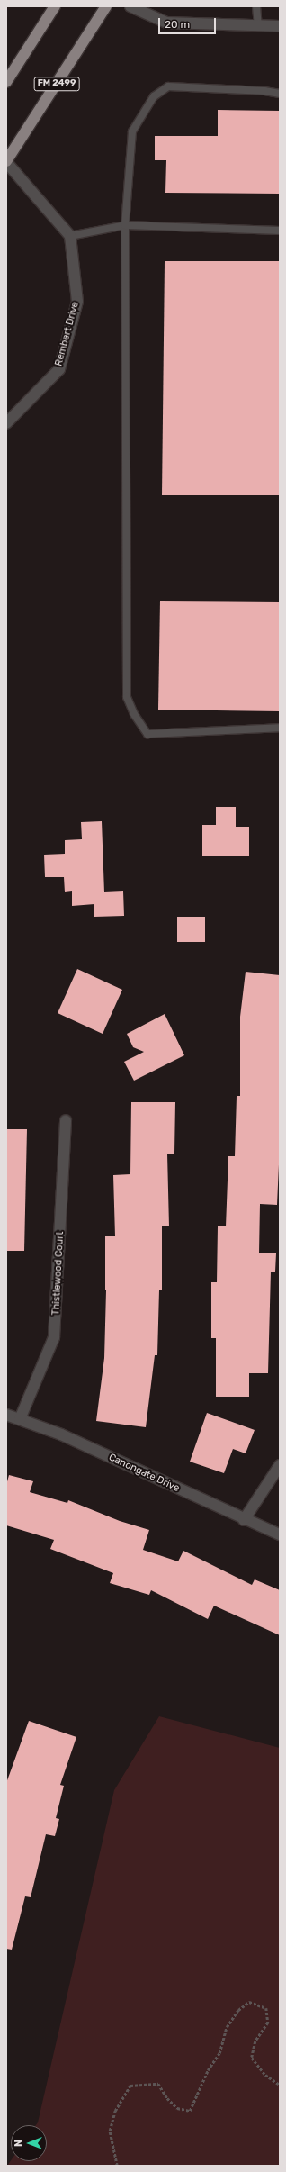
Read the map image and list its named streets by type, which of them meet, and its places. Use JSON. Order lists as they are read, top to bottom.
{
  "streets": {
    "main road": ["FM 2499"],
    "street": ["Rembert Drive", "Thistlewood Court", "Canongate Drive"]
  },
  "crossings": [
    ["Thistlewood Court", "Canongate Drive"]
  ],
  "scale_bar": "20 m",
  "north": "left"
}
